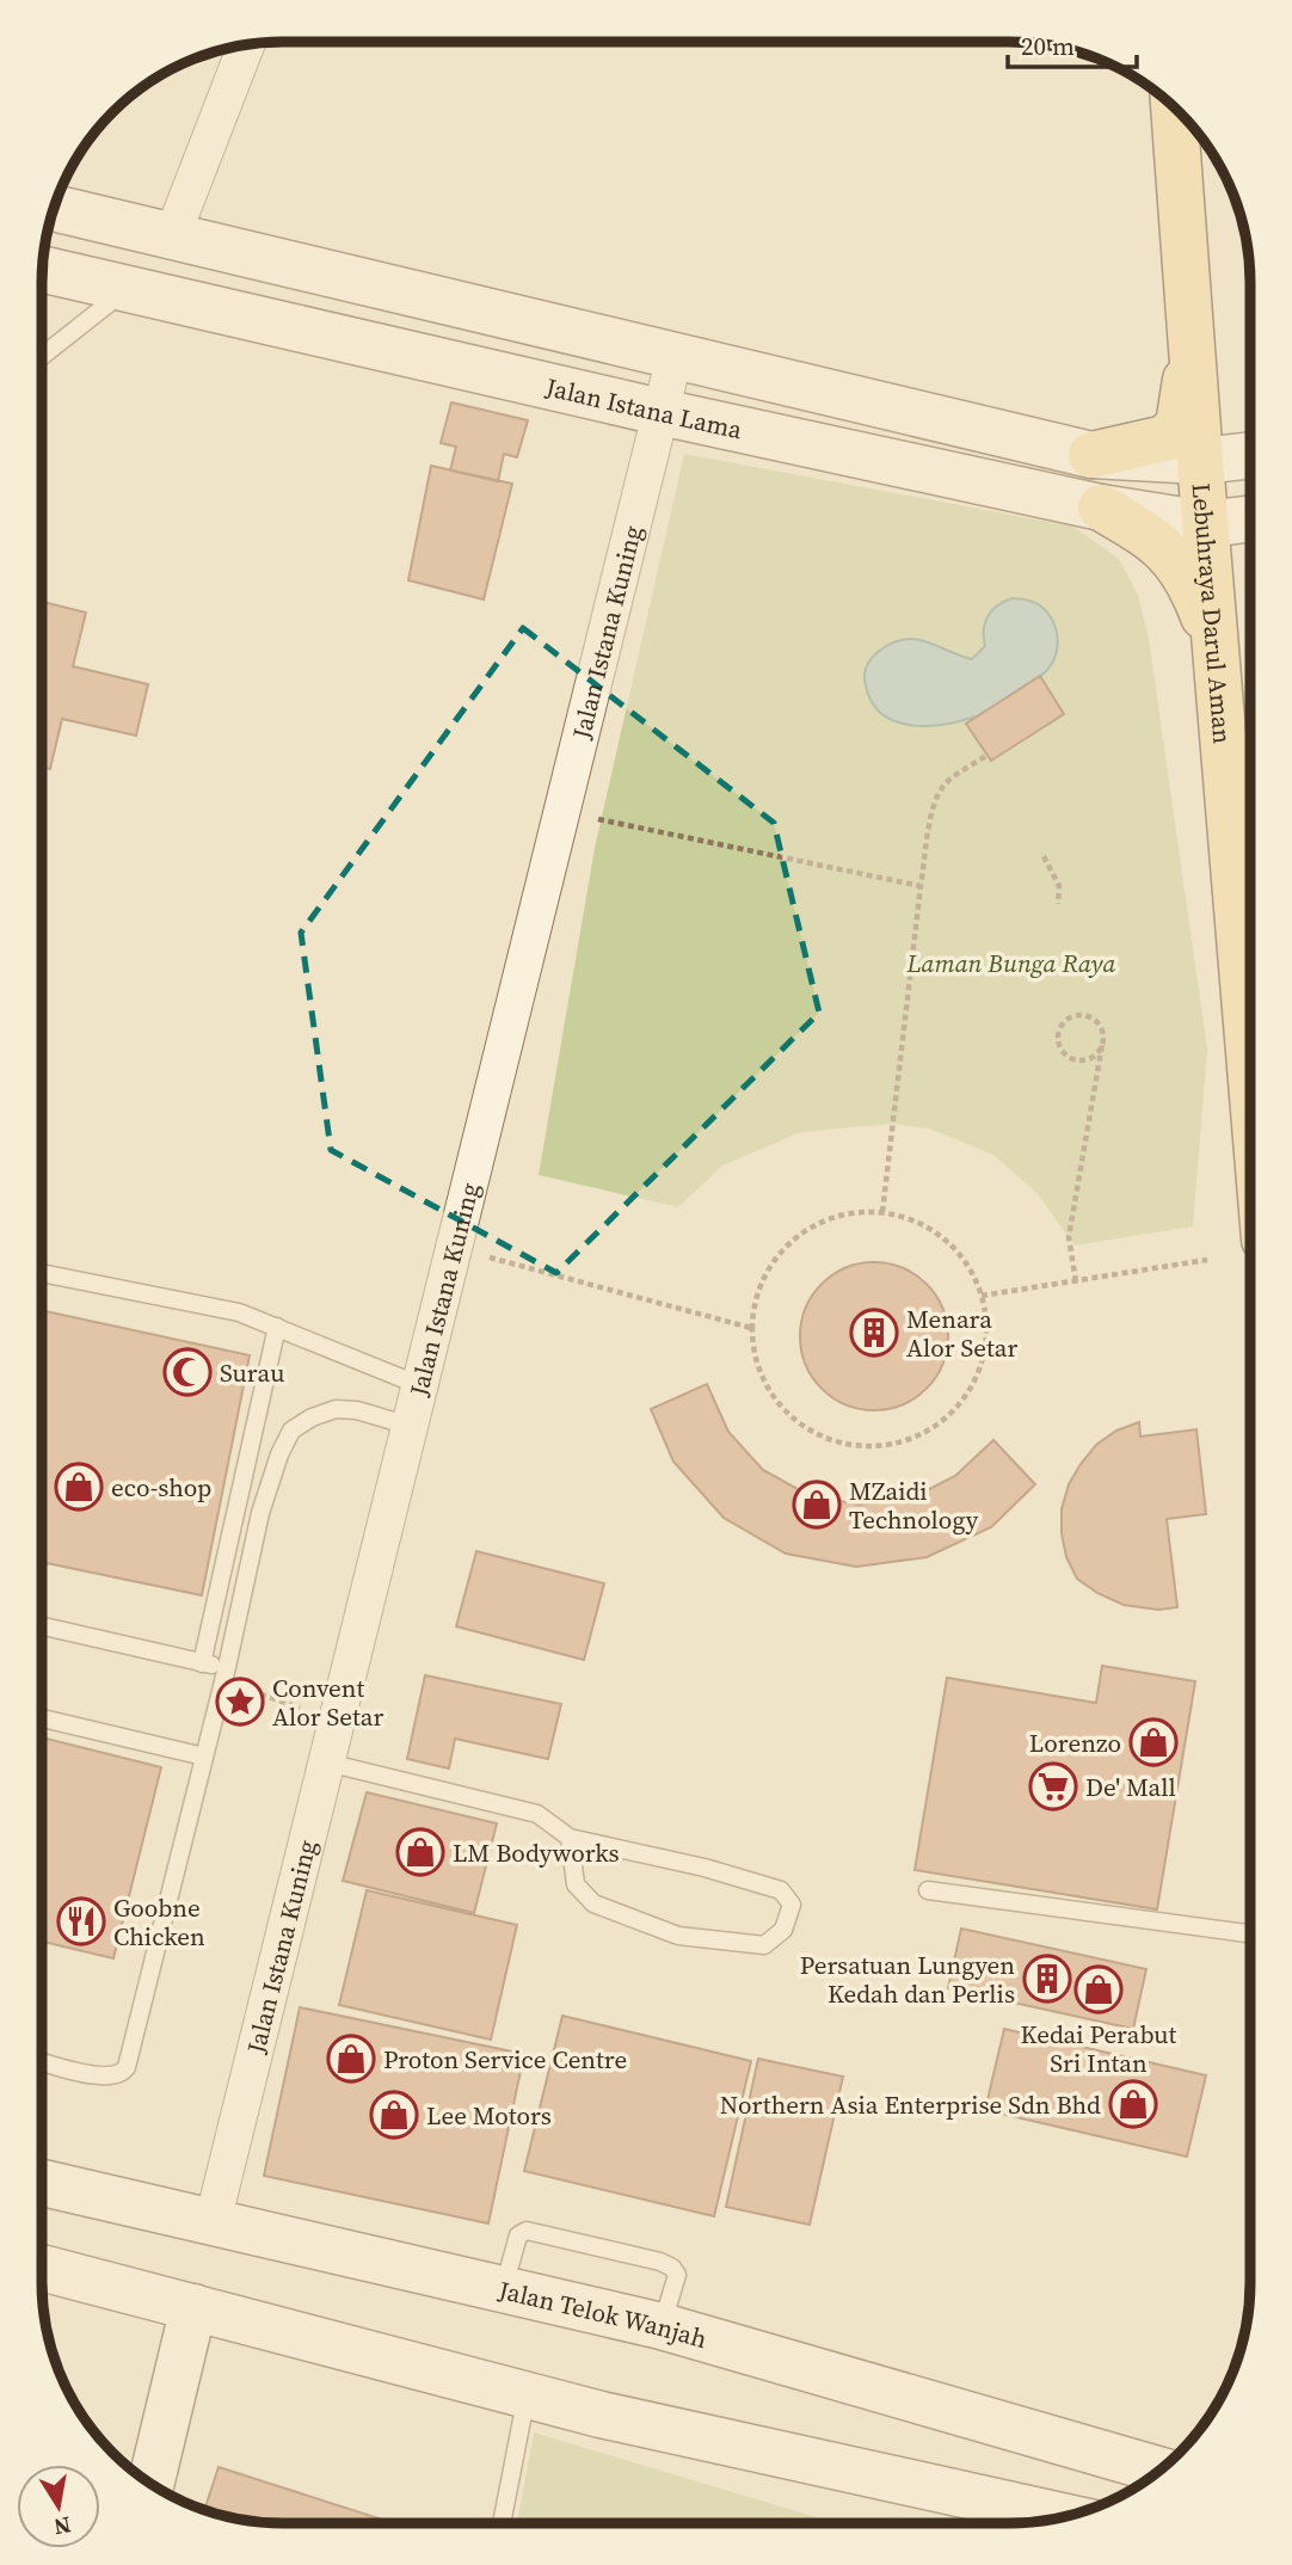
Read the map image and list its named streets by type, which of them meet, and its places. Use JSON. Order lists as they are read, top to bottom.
{
  "streets": {
    "main road": ["Lebuhraya Darul Aman"],
    "street": ["Jalan Istana Lama", "Jalan Istana Kuning", "Jalan Telok Wanjah"]
  },
  "crossings": [
    ["Jalan Istana Lama", "Lebuhraya Darul Aman"],
    ["Jalan Istana Lama", "Jalan Istana Kuning"],
    ["Jalan Istana Kuning", "Jalan Telok Wanjah"]
  ],
  "parks": ["Laman Bunga Raya"],
  "places": {
    "building": ["Menara Alor Setar", "Persatuan Lungyen Kedah dan Perlis"],
    "mosque": ["Surau"],
    "shop": [
      "eco-shop",
      "MZaidi Technology",
      "Lorenzo",
      "LM Bodyworks",
      "Kedai Perabut Sri Intan",
      "Proton Service Centre",
      "Northern Asia Enterprise Sdn Bhd",
      "Lee Motors"
    ],
    "place": ["Convent Alor Setar"],
    "supermarket": ["De' Mall"],
    "restaurant": ["Goobne Chicken"]
  },
  "scale_bar": "20 m",
  "north": "bottom"
}
